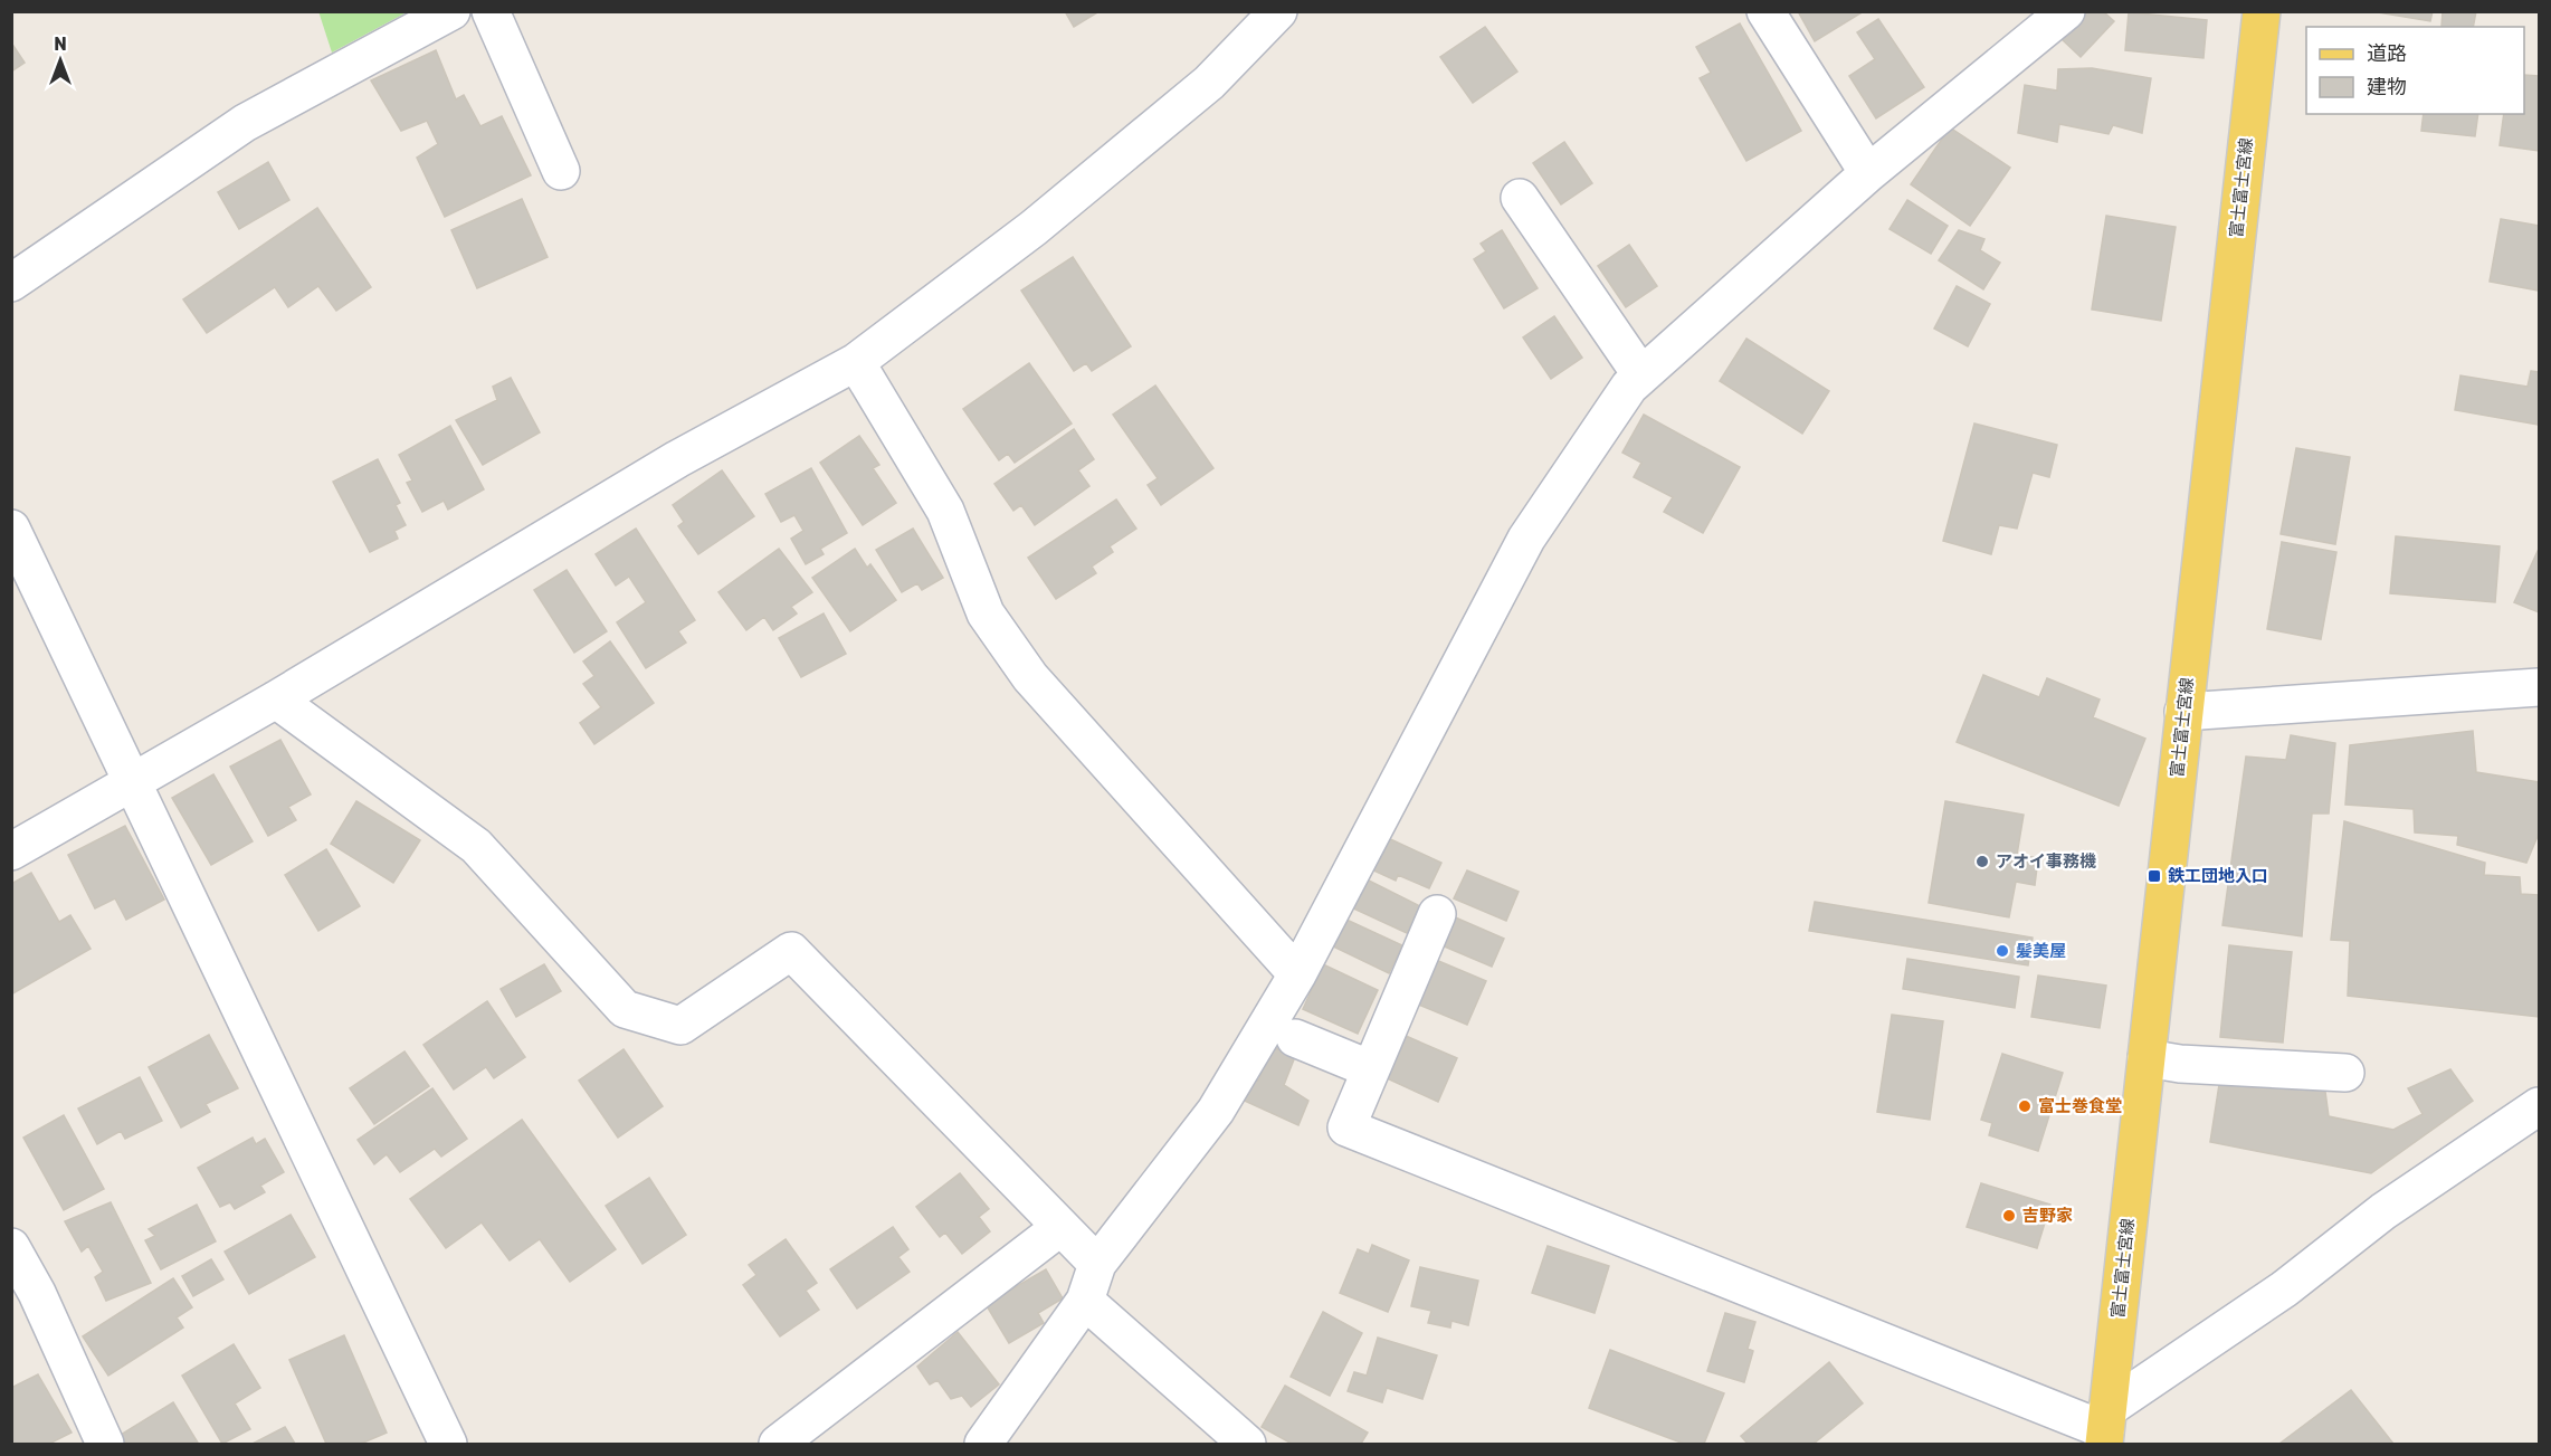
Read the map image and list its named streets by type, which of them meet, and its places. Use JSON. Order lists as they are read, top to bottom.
{
  "streets": {
    "main road": ["富士富士宮線"]
  },
  "places": {
    "other": [
      "アオイ事務機",
      "髪美屋",
      "富士巻食堂",
      "吉野家"
    ],
    "transit": ["鉄工団地入口"]
  },
  "legend": ["道路", "建物"],
  "north": "top"
}
